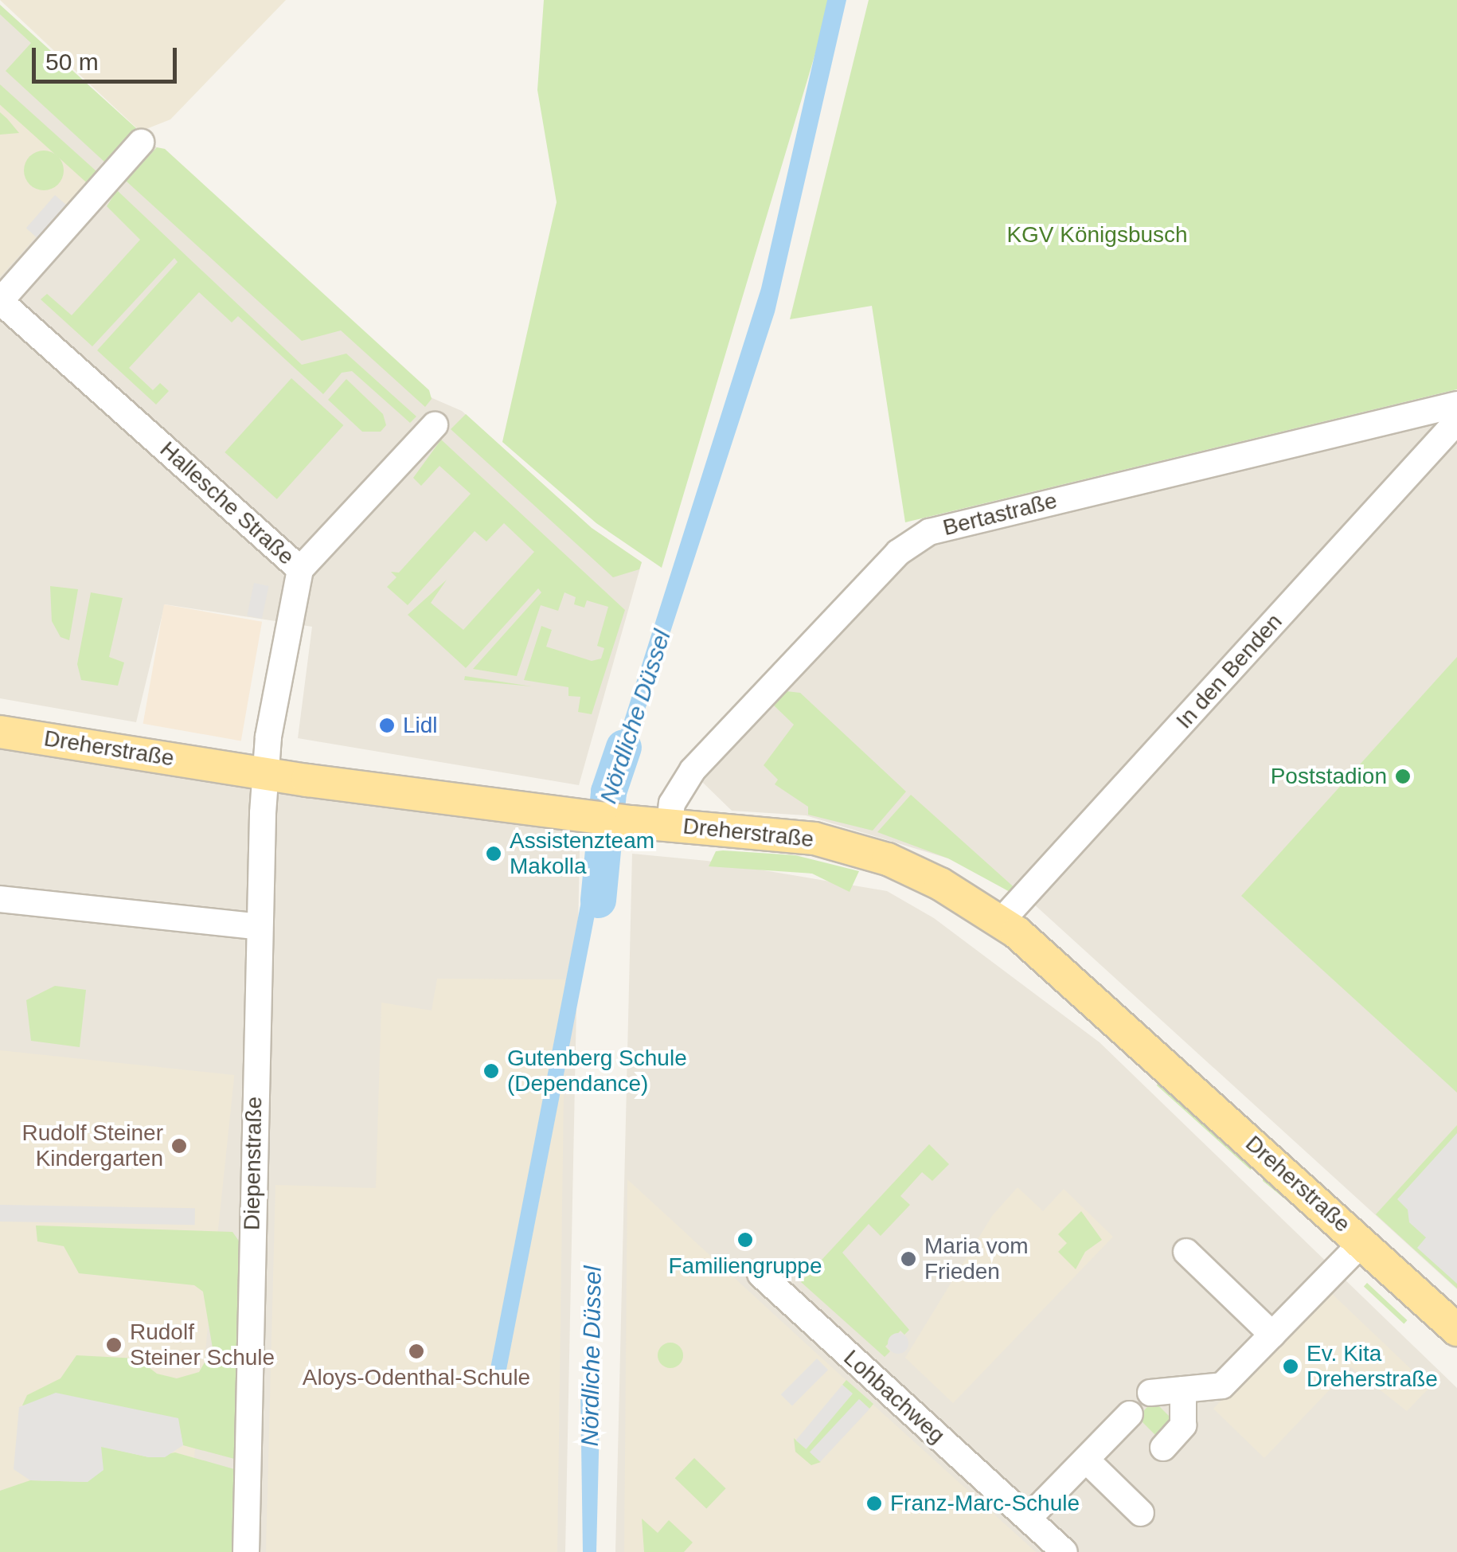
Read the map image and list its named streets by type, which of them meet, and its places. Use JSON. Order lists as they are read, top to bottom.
{
  "streets": {
    "main road": ["Dreherstraße"],
    "street": [
      "Hallesche Straße",
      "Bertastraße",
      "In den Benden",
      "Diepenstraße",
      "Lohbachweg"
    ]
  },
  "crossings": [
    ["Hallesche Straße", "Dreherstraße"],
    ["Hallesche Straße", "Diepenstraße"],
    ["Bertastraße", "Dreherstraße"],
    ["In den Benden", "Dreherstraße"],
    ["Dreherstraße", "Diepenstraße"]
  ],
  "water": ["Nördliche Düssel"],
  "parks": ["KGV Königsbusch"],
  "places": [
    "Lidl",
    "Poststadion",
    "Assistenzteam Makolla",
    "Gutenberg Schule (Dependance)",
    "Rudolf Steiner Kindergarten",
    "Familiengruppe",
    "Maria vom Frieden",
    "Rudolf Steiner Schule",
    "Aloys-Odenthal-Schule",
    "Ev. Kita Dreherstraße",
    "Franz-Marc-Schule"
  ],
  "scale_bar": "50 m"
}
